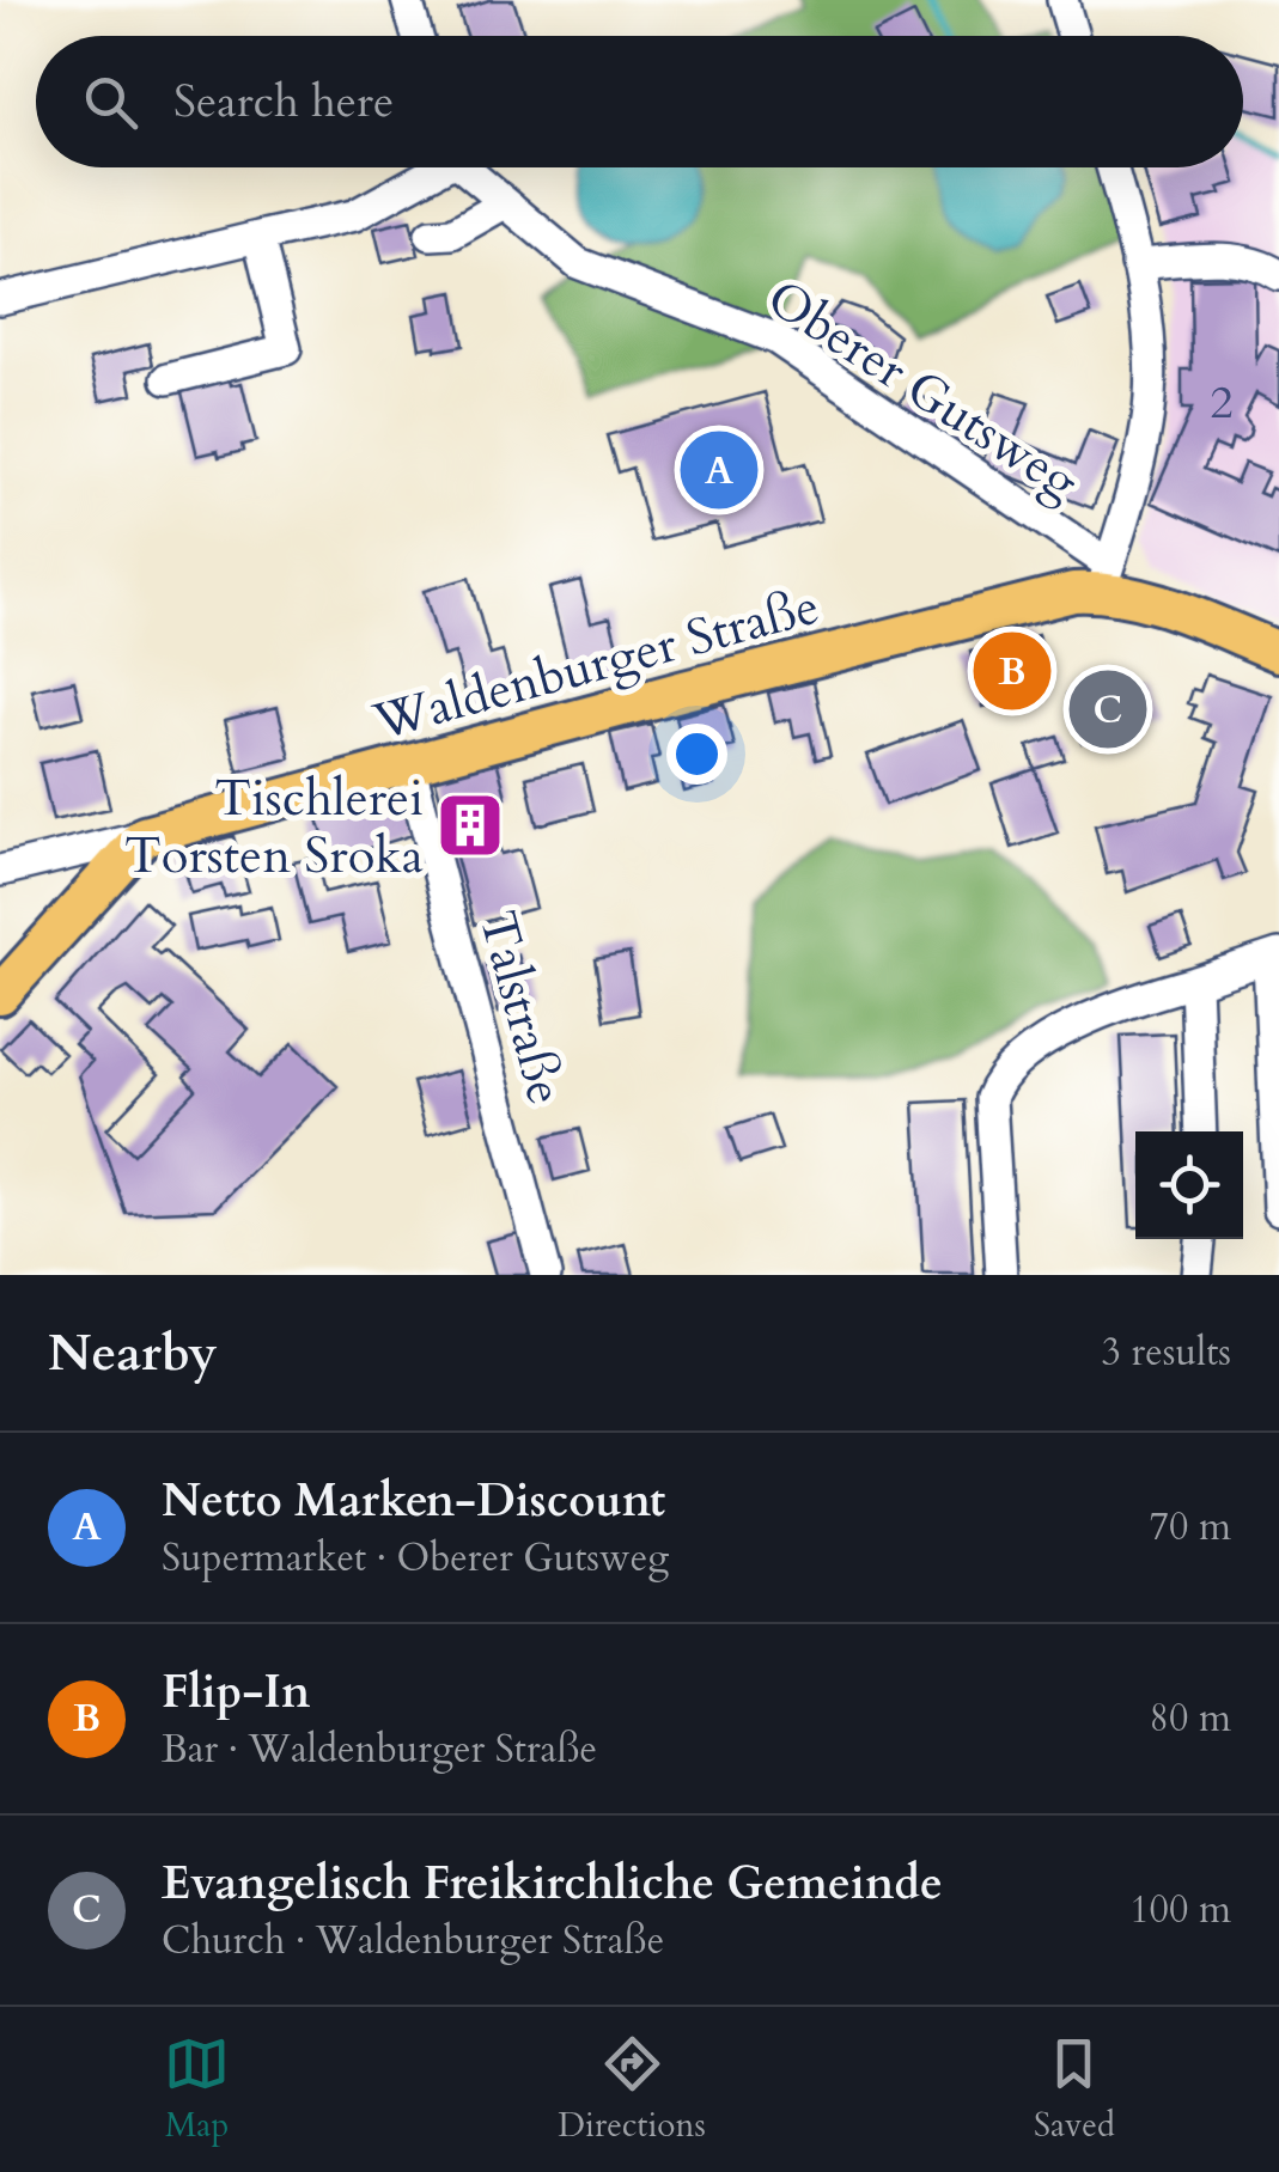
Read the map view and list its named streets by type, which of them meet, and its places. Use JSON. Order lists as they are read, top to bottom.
{
  "streets": {
    "main road": ["Waldenburger Straße"],
    "street": ["Oberer Gutsweg", "Talstraße"]
  },
  "crossings": [
    ["Oberer Gutsweg", "Waldenburger Straße"],
    ["Waldenburger Straße", "Talstraße"]
  ],
  "places": {
    "building": ["Tischlerei Torsten Sroka"]
  },
  "house_numbers": ["2"],
  "page": {
    "search": "Search here",
    "pins": ["A", "B", "C"],
    "heading": ["Nearby", "3 results"],
    "list": [
      {
        "mark": "A",
        "name": "Netto Marken-Discount",
        "note": "Supermarket · Oberer Gutsweg",
        "value": "70 m"
      },
      {
        "mark": "B",
        "name": "Flip-In",
        "note": "Bar · Waldenburger Straße",
        "value": "80 m"
      },
      {
        "mark": "C",
        "name": "Evangelisch Freikirchliche Gemeinde",
        "note": "Church · Waldenburger Straße",
        "value": "100 m"
      }
    ],
    "nav": ["Map", "Directions", "Saved"]
  }
}
